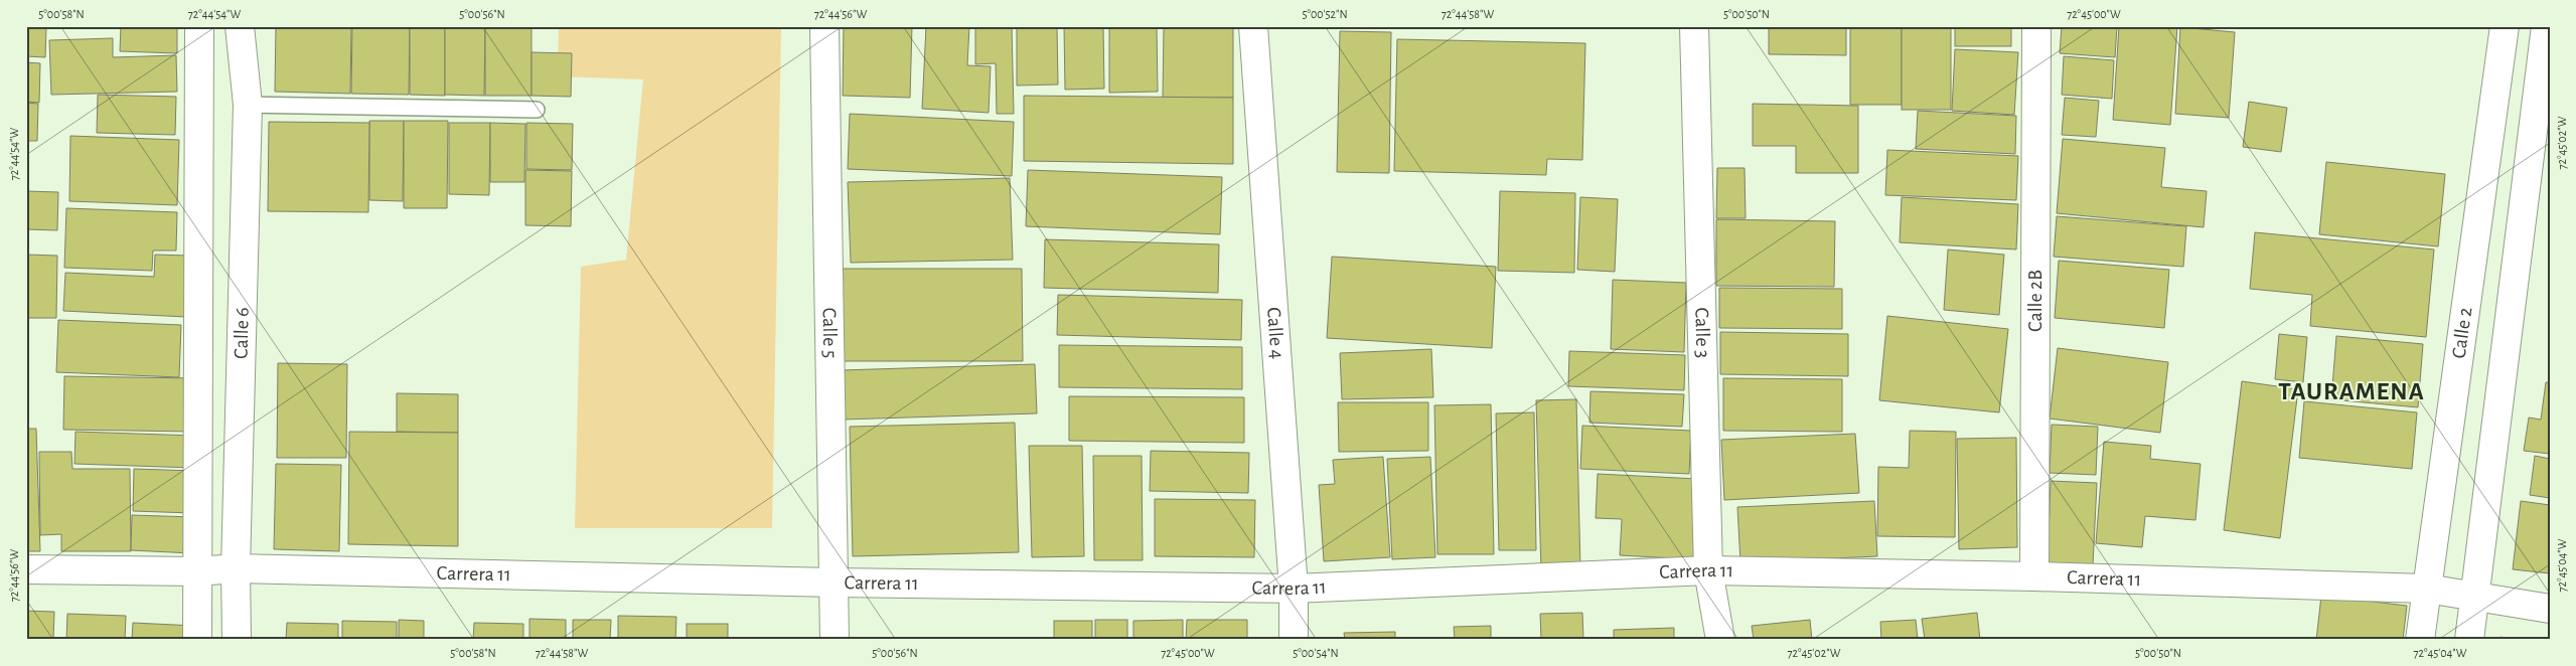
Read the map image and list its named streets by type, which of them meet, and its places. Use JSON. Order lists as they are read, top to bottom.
{
  "streets": {
    "street": [
      "Calle 2B",
      "Calle 6",
      "Calle 5",
      "Calle 4",
      "Calle 2",
      "Calle 3",
      "Carrera 11"
    ]
  },
  "crossings": [
    ["Calle 2B", "Carrera 11"],
    ["Calle 6", "Carrera 11"],
    ["Calle 5", "Carrera 11"],
    ["Calle 4", "Carrera 11"],
    ["Calle 2", "Carrera 11"],
    ["Calle 3", "Carrera 11"]
  ],
  "districts": ["TAURAMENA"],
  "coordinates": [
    "5°00'58\"N",
    "72°44'54\"W",
    "5°00'56\"N",
    "72°44'56\"W",
    "5°00'52\"N",
    "72°44'58\"W",
    "5°00'50\"N",
    "72°45'00\"W",
    "72°45'02\"W",
    "72°45'04\"W",
    "5°00'54\"N"
  ]
}
